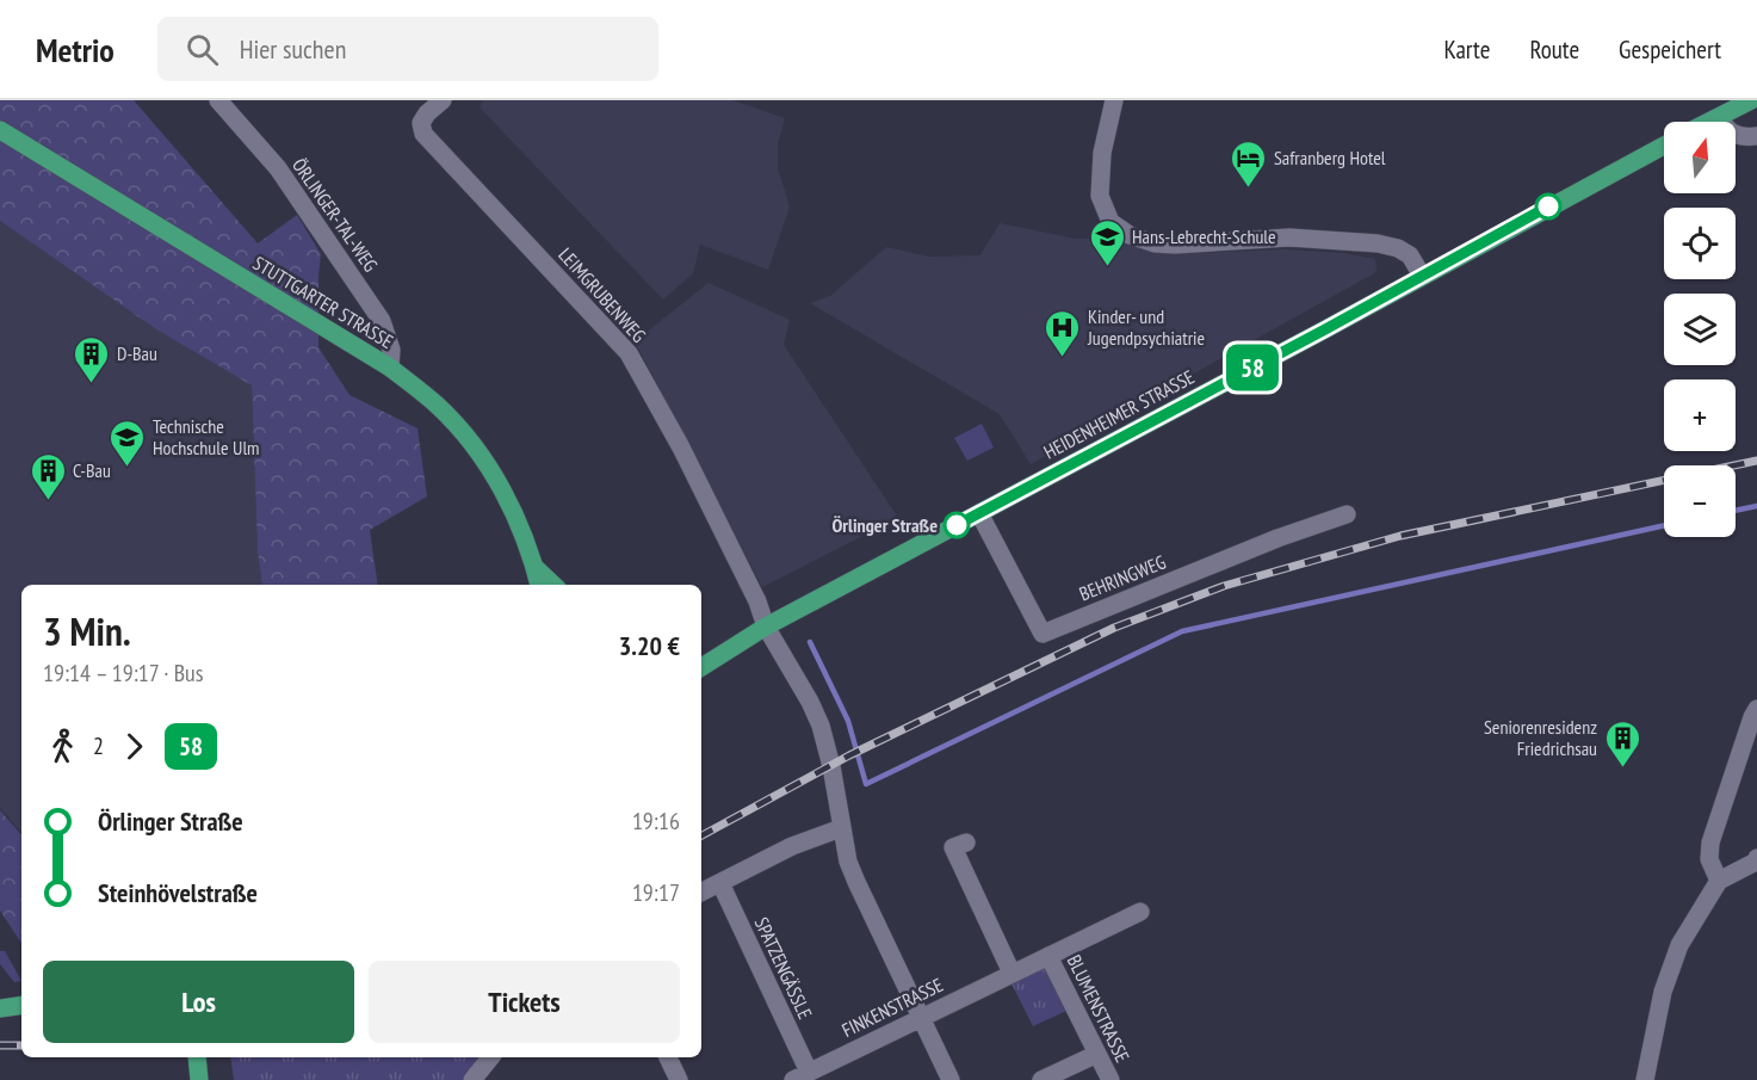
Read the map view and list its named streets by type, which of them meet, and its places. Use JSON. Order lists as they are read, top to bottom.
{
  "streets": {
    "main road": ["STUTTGARTER STRASSE", "HEIDENHEIMER STRASSE"],
    "street": [
      "ÖRLINGER-TAL-WEG",
      "LEIMGRUBENWEG",
      "BEHRINGWEG",
      "SPATZENGÄSSLE",
      "FINKENSTRASSE",
      "BLUMENSTRASSE"
    ]
  },
  "crossings": [
    ["ÖRLINGER-TAL-WEG", "STUTTGARTER STRASSE"],
    ["LEIMGRUBENWEG", "HEIDENHEIMER STRASSE"],
    ["HEIDENHEIMER STRASSE", "BEHRINGWEG"],
    ["SPATZENGÄSSLE", "FINKENSTRASSE"],
    ["FINKENSTRASSE", "BLUMENSTRASSE"]
  ],
  "places": {
    "hotel": ["Safranberg Hotel"],
    "school or university": ["Hans-Lebrecht-Schule", "Technische Hochschule Ulm"],
    "hospital": ["Kinder- und Jugendpsychiatrie"],
    "building": ["D-Bau", "C-Bau", "Seniorenresidenz Friedrichsau"],
    "other": ["Örlinger Straße"]
  },
  "lines": ["bus line 58"],
  "north": "top",
  "page": {
    "header": "Metrio",
    "search": "Hier suchen",
    "nav": ["Karte", "Route", "Gespeichert"],
    "on_map": "58",
    "map_buttons": ["+", "−"],
    "heading": ["3 Min.", "19:14 – 19:17 · Bus", "3.20 €"],
    "legs": ["2", "58"],
    "list": [
      {
        "name": "Örlinger Straße",
        "value": "19:16"
      },
      {
        "name": "Steinhövelstraße",
        "value": "19:17"
      }
    ],
    "buttons": ["Los", "Tickets"]
  }
}
